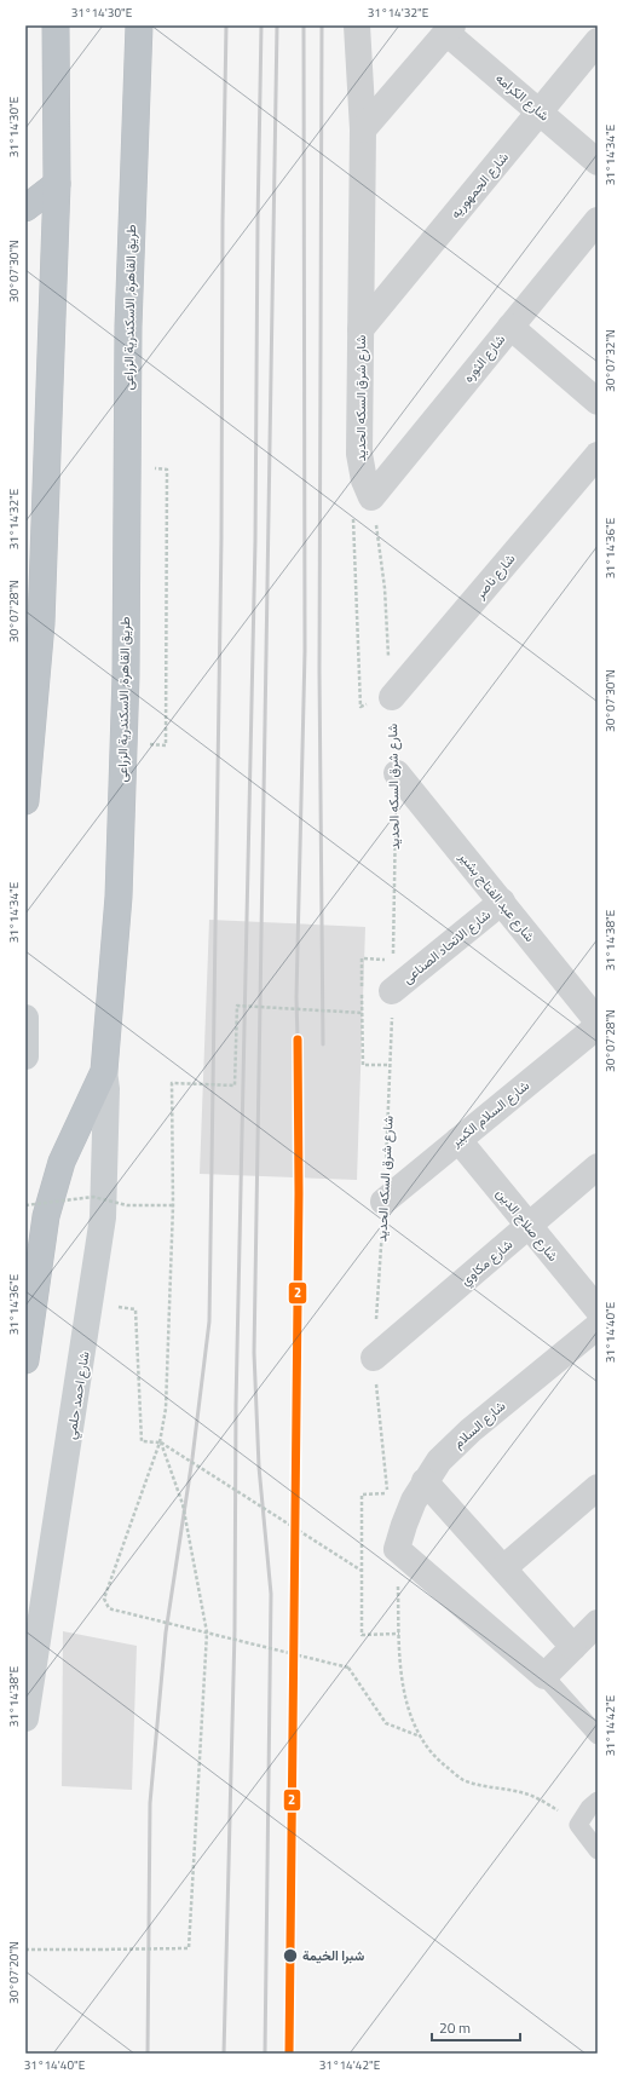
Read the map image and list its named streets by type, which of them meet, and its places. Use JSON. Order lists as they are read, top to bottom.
{
  "streets": {
    "highway": ["طريق القاهرة, الاسكندرية الزراعى"],
    "main road": ["شارع احمد حلمي"],
    "street": [
      "شارع الكرامه",
      "شارع الجمهوريه",
      "شارع الثوره",
      "شارع شرق السكه الحديد",
      "شارع ناصر",
      "شارع عبد الفتاح بشير",
      "شارع الاتحاد الصناعى",
      "شارع السلام الكبير",
      "شارع صلاح الدين",
      "شارع مكاوي",
      "شارع السلام"
    ]
  },
  "crossings": [
    ["شارع الكرامه", "شارع الجمهوريه"],
    ["شارع الجمهوريه", "شارع شرق السكه الحديد"],
    ["طريق القاهرة, الاسكندرية الزراعى", "شارع احمد حلمي"],
    ["شارع الثوره", "شارع شرق السكه الحديد"],
    ["شارع شرق السكه الحديد", "شارع ناصر"],
    ["شارع شرق السكه الحديد", "شارع عبد الفتاح بشير"],
    ["شارع شرق السكه الحديد", "شارع الاتحاد الصناعى"],
    ["شارع شرق السكه الحديد", "شارع السلام الكبير"],
    ["شارع شرق السكه الحديد", "شارع مكاوي"],
    ["شارع عبد الفتاح بشير", "شارع الاتحاد الصناعى"],
    ["شارع عبد الفتاح بشير", "شارع السلام الكبير"],
    ["شارع السلام الكبير", "شارع صلاح الدين"],
    ["شارع صلاح الدين", "شارع مكاوي"]
  ],
  "places": ["شبرا الخيمة"],
  "lines": ["transit line 2"],
  "scale_bar": "20 m",
  "coordinates": [
    "31°14'30\"E",
    "31°14'32\"E",
    "31°14'34\"E",
    "30°07'30\"N",
    "30°07'32\"N",
    "31°14'36\"E",
    "30°07'28\"N",
    "31°14'38\"E",
    "31°14'40\"E",
    "31°14'42\"E",
    "30°07'20\"N"
  ]
}
